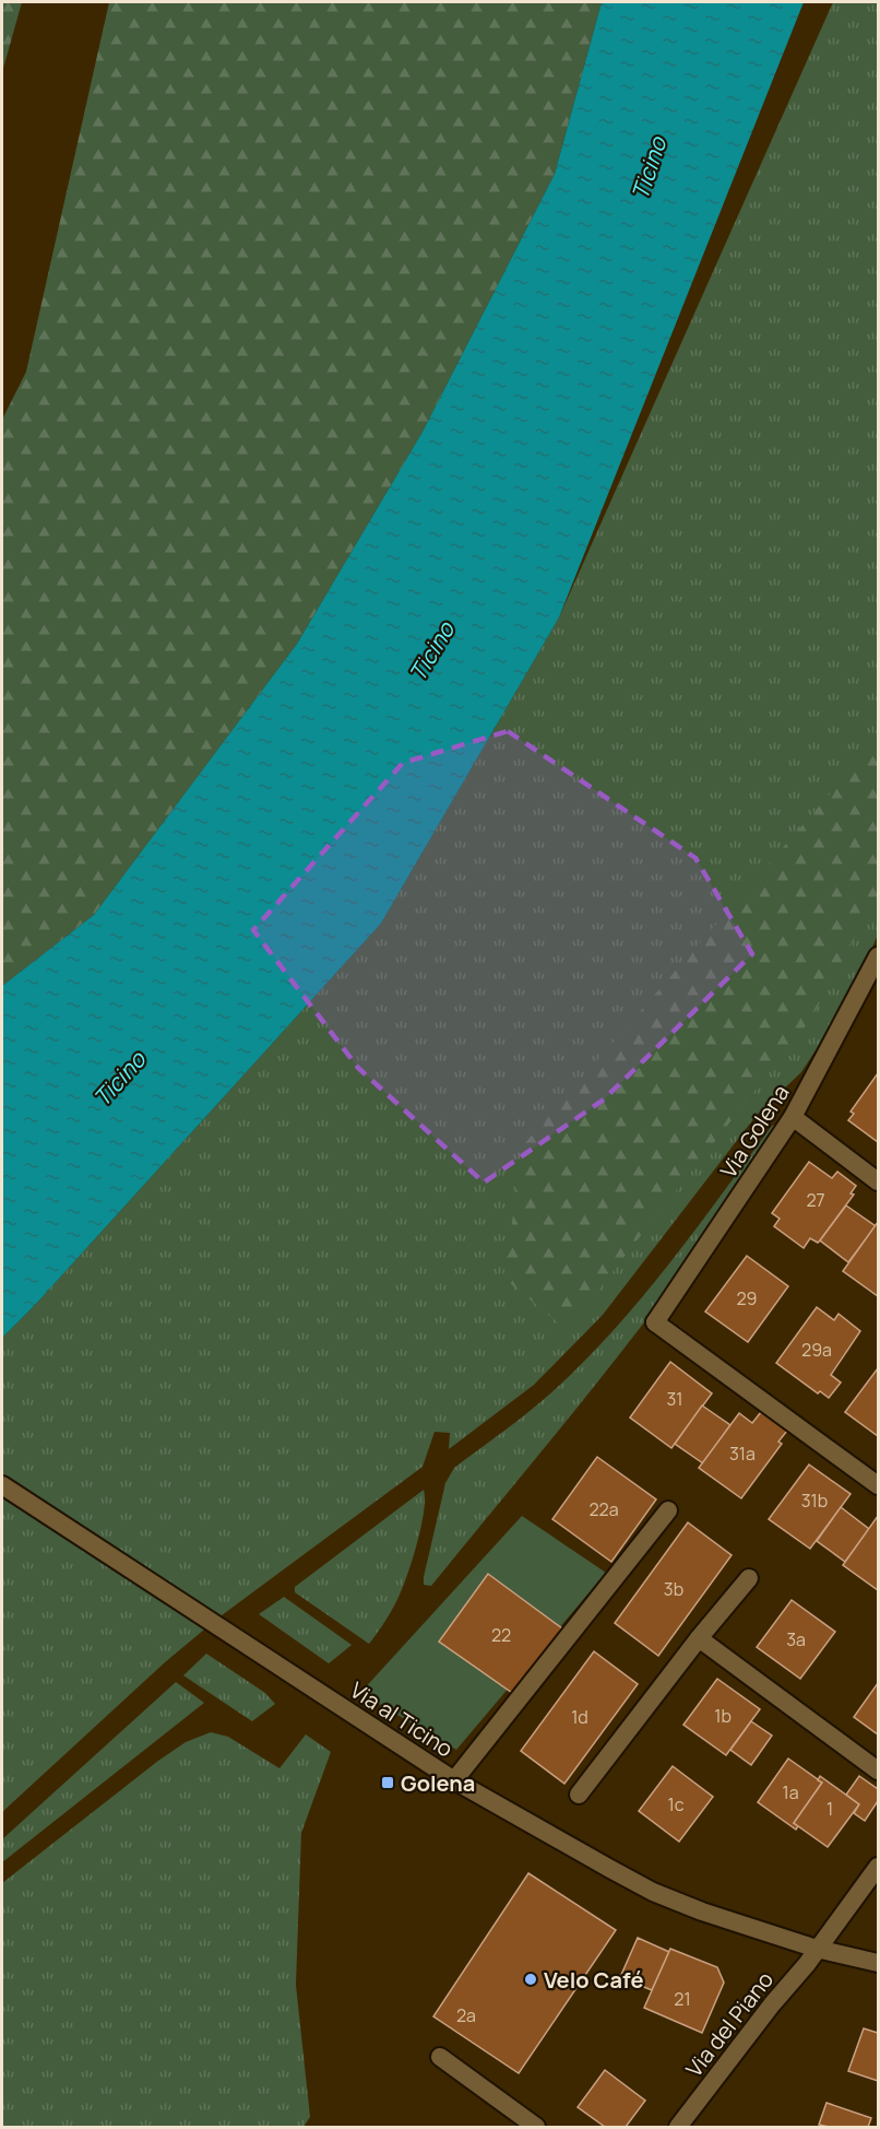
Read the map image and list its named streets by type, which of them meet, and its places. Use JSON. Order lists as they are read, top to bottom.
{
  "streets": {
    "street": ["Via Golena", "Via al Ticino", "Via del Piano"]
  },
  "crossings": [
    ["Via al Ticino", "Via del Piano"]
  ],
  "water": ["Ticino"],
  "places": {
    "transit": ["Golena"],
    "other": ["Velo Café"]
  },
  "house_numbers": [
    "27",
    "29",
    "29a",
    "31",
    "31a",
    "31b",
    "22a",
    "3b",
    "22",
    "3a",
    "1b",
    "1d",
    "1a",
    "1c",
    "1",
    "21",
    "2a"
  ]
}
